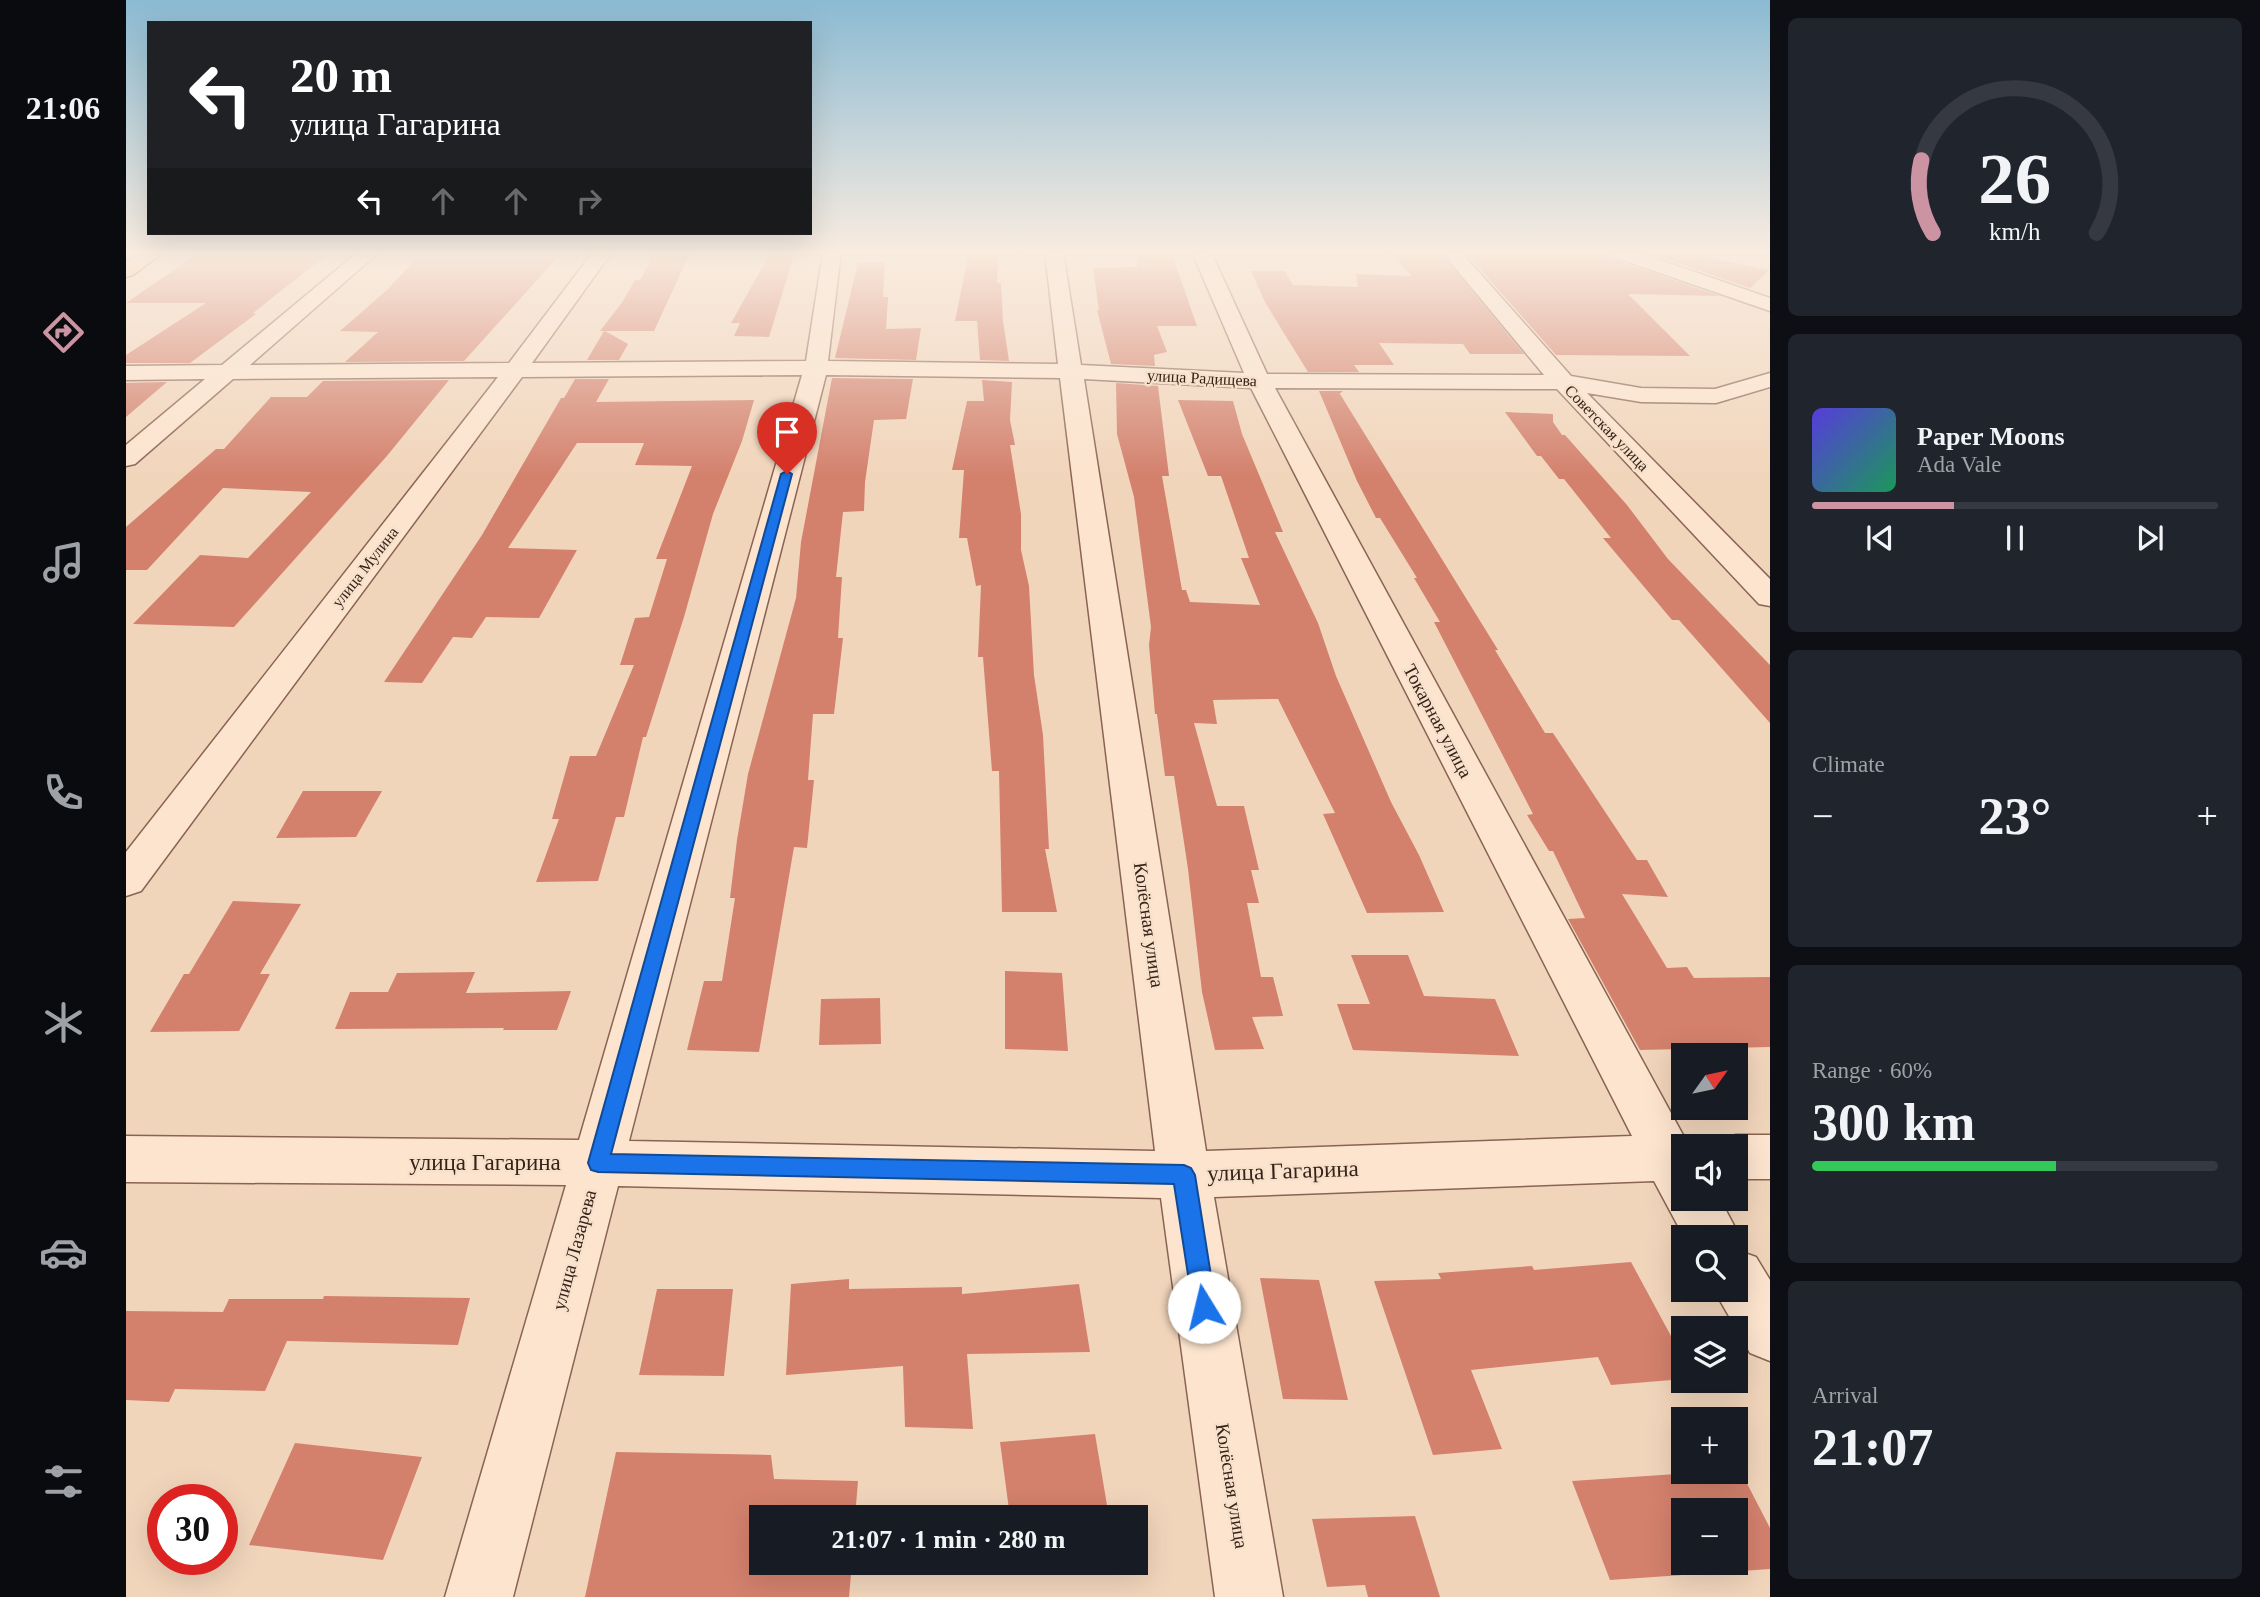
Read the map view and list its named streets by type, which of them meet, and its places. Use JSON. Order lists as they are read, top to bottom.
{
  "streets": {
    "street": [
      "улица Радищева",
      "Советская улица",
      "улица Мулина",
      "Токарная улица",
      "Колёсная улица",
      "улица Гагарина",
      "улица Лазарева"
    ]
  },
  "crossings": [
    ["улица Радищева", "Советская улица"],
    ["улица Радищева", "улица Мулина"],
    ["улица Радищева", "Токарная улица"],
    ["улица Радищева", "Колёсная улица"],
    ["улица Радищева", "улица Лазарева"],
    ["Колёсная улица", "улица Гагарина"],
    ["улица Гагарина", "улица Лазарева"]
  ],
  "north": "top right",
  "page": {
    "tabs": "21:06",
    "turn": ["20 m", "улица Гагарина"],
    "song": ["Paper Moons", "Ada Vale"],
    "tile": [
      "Climate",
      ["Range · 60%", "300 km"],
      ["Arrival", "21:07"]
    ],
    "heat": ["−", "23°", "+"],
    "map_buttons": ["+", "−"],
    "limit": "30",
    "trip": "21:07 · 1 min · 280 m",
    "gauge": ["26", "km/h"]
  }
}
